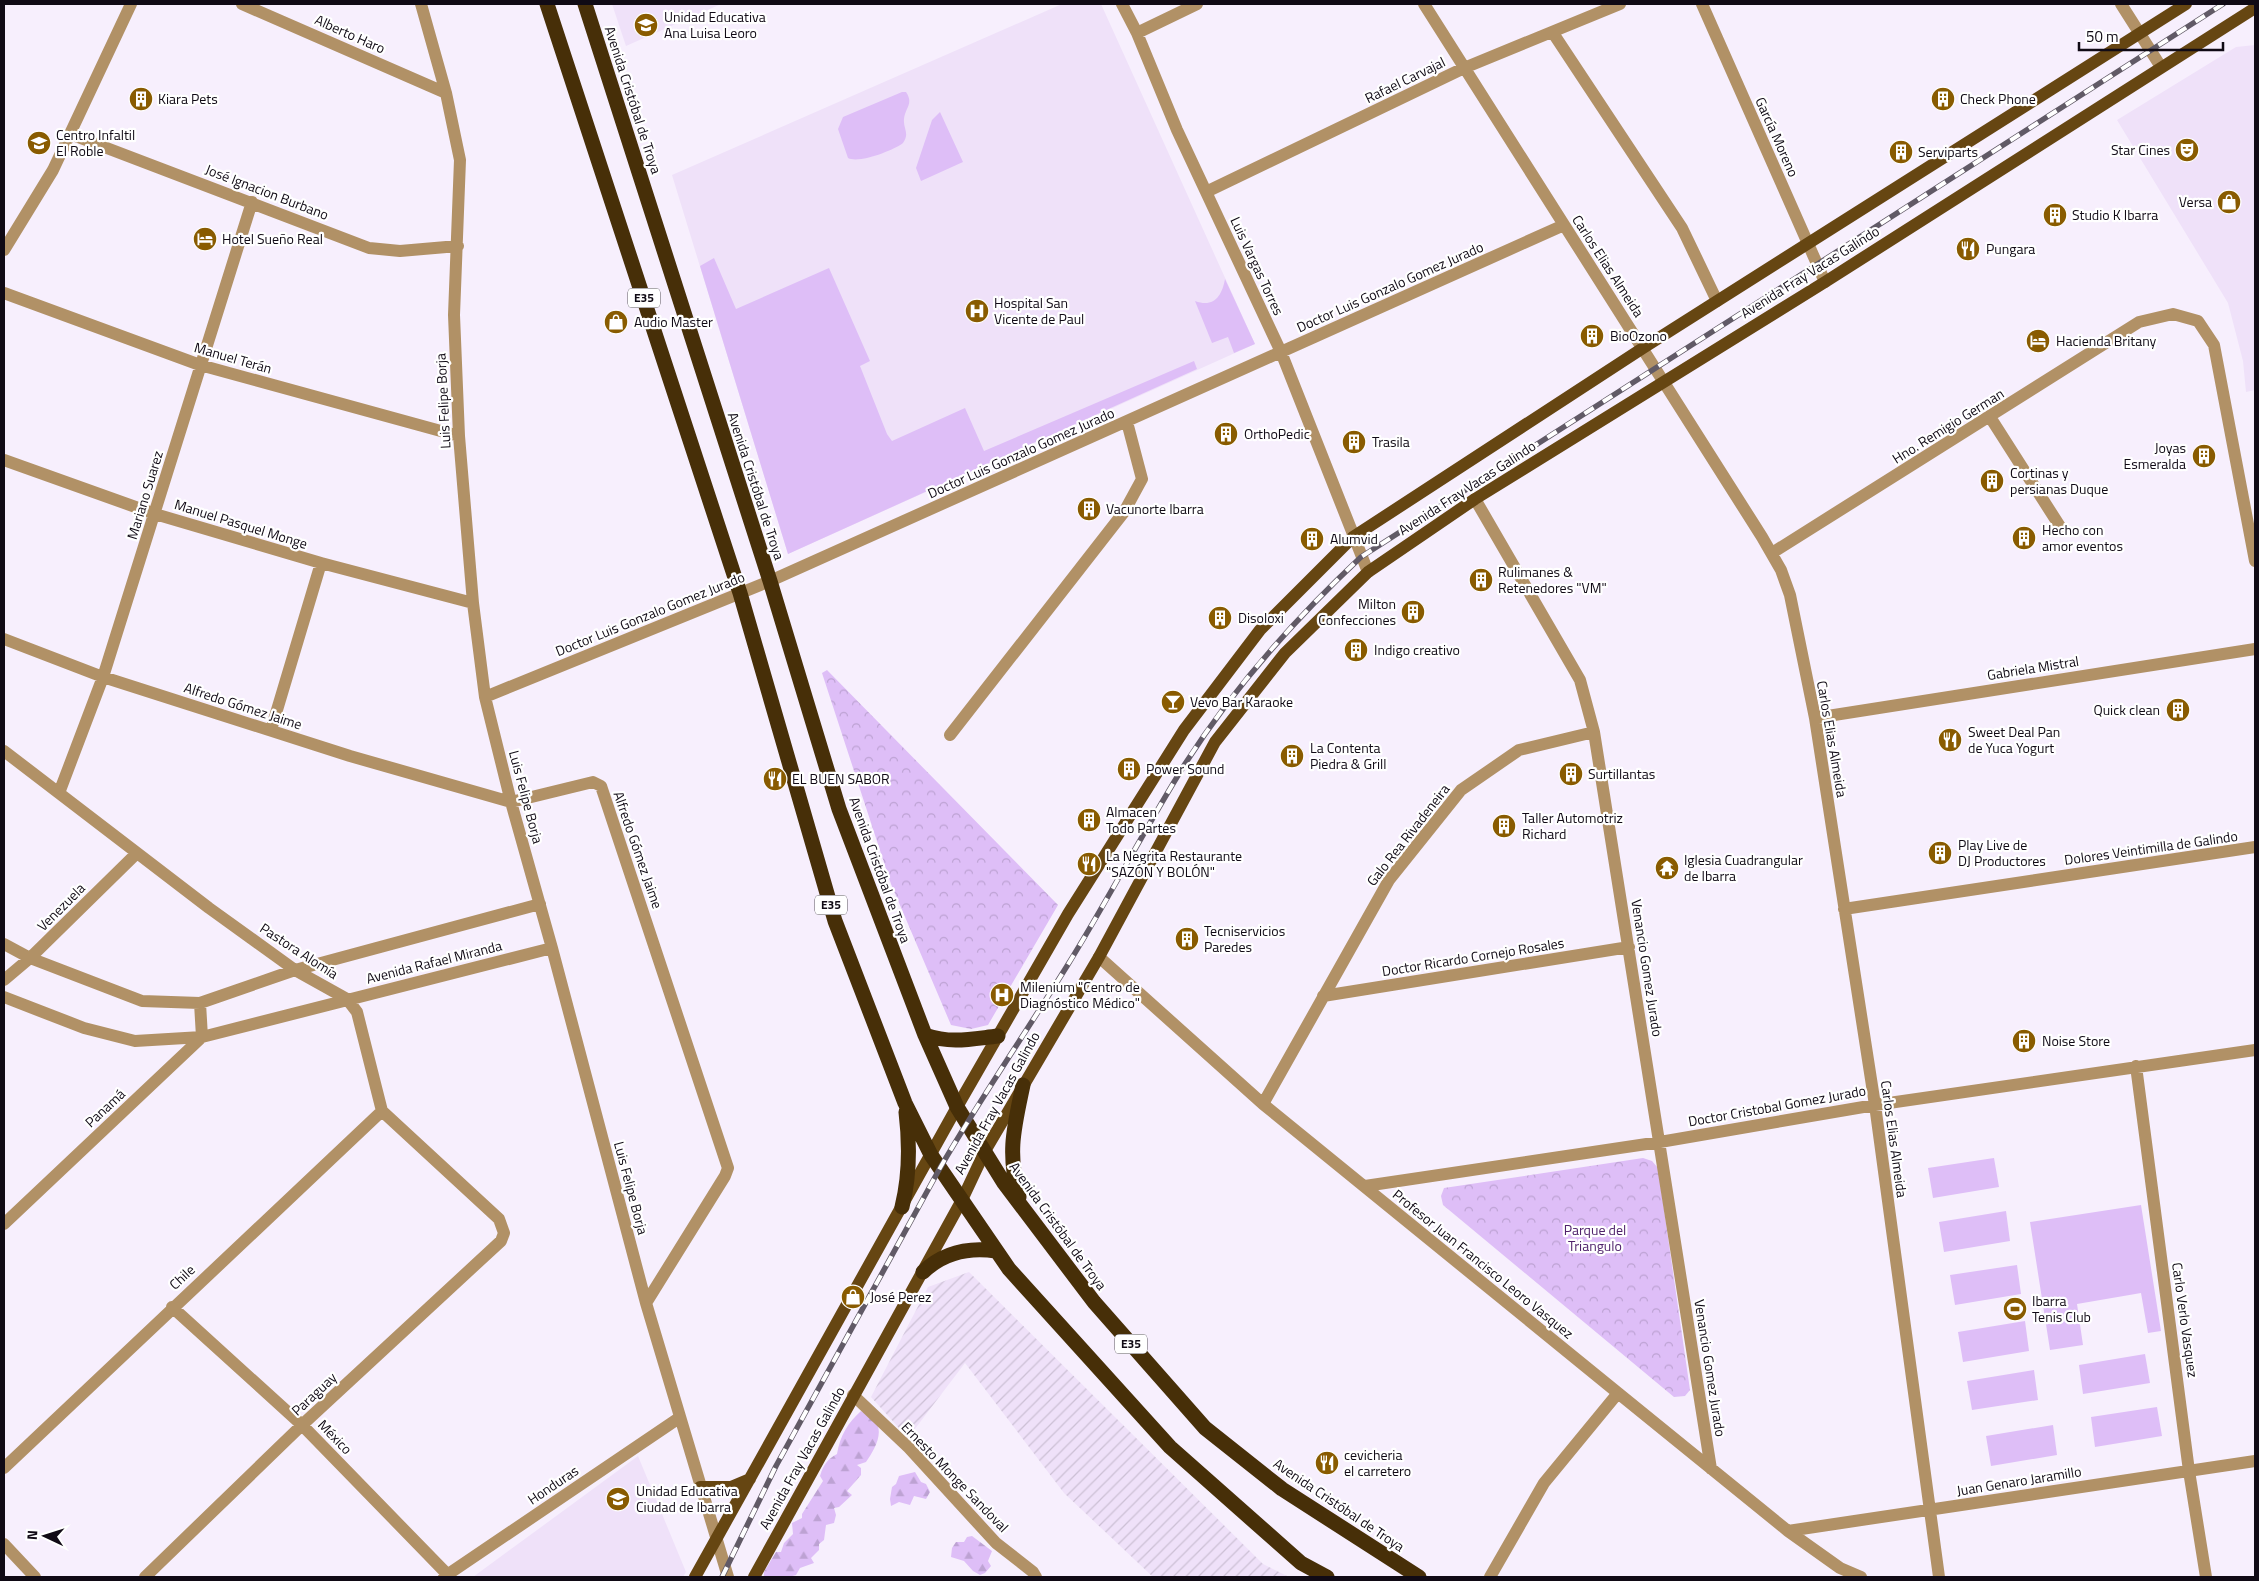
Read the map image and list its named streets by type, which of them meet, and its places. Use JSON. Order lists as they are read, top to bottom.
{
  "streets": {
    "highway": ["Avenida Cristóbal de Troya", "E35"],
    "main road": ["Avenida Fray Vacas Galindo"],
    "street": [
      "Alberto Haro",
      "Rafael Carvajal",
      "García Moreno",
      "José Ignacion Burbano",
      "Luis Vargas Torres",
      "Carlos Elias Almeida",
      "Doctor Luis Gonzalo Gomez Jurado",
      "Manuel Terán",
      "Luis Felipe Borja",
      "Hno. Remigio German",
      "Mariano Suarez",
      "Manuel Pasquel Monge",
      "Gabriela Mistral",
      "Alfredo Gómez Jaime",
      "Galo Rea Rivadeneira",
      "Dolores Veintimilla de Galindo",
      "Venezuela",
      "Pastora Alomía",
      "Doctor Ricardo Cornejo Rosales",
      "Avenida Rafael Miranda",
      "Venancio Gomez Jurado",
      "Doctor Cristobal Gomez Jurado",
      "Panamá",
      "Profesor Juan Francisco Leoro Vasquez",
      "Chile",
      "Carlo Verlo Vasquez",
      "Paraguay",
      "México",
      "Ernesto Monge Sandoval",
      "Juan Genaro Jaramillo",
      "Honduras"
    ]
  },
  "crossings": [
    ["Alberto Haro", "Luis Felipe Borja"],
    ["Rafael Carvajal", "Luis Vargas Torres"],
    ["Rafael Carvajal", "Carlos Elias Almeida"],
    ["Avenida Cristóbal de Troya", "Avenida Fray Vacas Galindo"],
    ["Avenida Cristóbal de Troya", "Doctor Luis Gonzalo Gomez Jurado"],
    ["García Moreno", "Avenida Fray Vacas Galindo"],
    ["José Ignacion Burbano", "Luis Felipe Borja"],
    ["José Ignacion Burbano", "Mariano Suarez"],
    ["Luis Vargas Torres", "Avenida Fray Vacas Galindo"],
    ["Luis Vargas Torres", "Doctor Luis Gonzalo Gomez Jurado"],
    ["Carlos Elias Almeida", "Avenida Fray Vacas Galindo"],
    ["Carlos Elias Almeida", "Doctor Luis Gonzalo Gomez Jurado"],
    ["Carlos Elias Almeida", "Hno. Remigio German"],
    ["Carlos Elias Almeida", "Gabriela Mistral"],
    ["Carlos Elias Almeida", "Dolores Veintimilla de Galindo"],
    ["Carlos Elias Almeida", "Doctor Cristobal Gomez Jurado"],
    ["Carlos Elias Almeida", "Juan Genaro Jaramillo"],
    ["Avenida Fray Vacas Galindo", "E35"],
    ["Avenida Fray Vacas Galindo", "Luis Felipe Borja"],
    ["Avenida Fray Vacas Galindo", "Venancio Gomez Jurado"],
    ["Avenida Fray Vacas Galindo", "Profesor Juan Francisco Leoro Vasquez"],
    ["Avenida Fray Vacas Galindo", "Ernesto Monge Sandoval"],
    ["Doctor Luis Gonzalo Gomez Jurado", "E35"],
    ["Doctor Luis Gonzalo Gomez Jurado", "Luis Felipe Borja"],
    ["Manuel Terán", "Luis Felipe Borja"],
    ["Manuel Terán", "Mariano Suarez"],
    ["Luis Felipe Borja", "Manuel Pasquel Monge"],
    ["Luis Felipe Borja", "Alfredo Gómez Jaime"],
    ["Luis Felipe Borja", "Avenida Rafael Miranda"],
    ["Luis Felipe Borja", "Honduras"],
    ["Mariano Suarez", "Manuel Pasquel Monge"],
    ["Mariano Suarez", "Alfredo Gómez Jaime"],
    ["Mariano Suarez", "Pastora Alomía"],
    ["Galo Rea Rivadeneira", "Doctor Ricardo Cornejo Rosales"],
    ["Galo Rea Rivadeneira", "Venancio Gomez Jurado"],
    ["Galo Rea Rivadeneira", "Profesor Juan Francisco Leoro Vasquez"],
    ["Venezuela", "Pastora Alomía"],
    ["Venezuela", "Avenida Rafael Miranda"],
    ["Pastora Alomía", "Avenida Rafael Miranda"],
    ["Doctor Ricardo Cornejo Rosales", "Venancio Gomez Jurado"],
    ["Avenida Rafael Miranda", "Panamá"],
    ["Venancio Gomez Jurado", "Doctor Cristobal Gomez Jurado"],
    ["Venancio Gomez Jurado", "Profesor Juan Francisco Leoro Vasquez"],
    ["Doctor Cristobal Gomez Jurado", "Profesor Juan Francisco Leoro Vasquez"],
    ["Doctor Cristobal Gomez Jurado", "Carlo Verlo Vasquez"],
    ["Profesor Juan Francisco Leoro Vasquez", "Juan Genaro Jaramillo"],
    ["Chile", "Paraguay"],
    ["Chile", "México"],
    ["Carlo Verlo Vasquez", "Juan Genaro Jaramillo"],
    ["Paraguay", "México"],
    ["México", "Honduras"]
  ],
  "parks": ["Parque del Triangulo"],
  "places": {
    "school or university": ["Unidad Educativa Ana Luisa Leoro", "Centro Infaltil El Roble", "Unidad Educativa Ciudad de Ibarra"],
    "building": [
      "Kiara Pets",
      "Check Phone",
      "Serviparts",
      "Studio K Ibarra",
      "BioOzono",
      "OrthoPedic",
      "Trasila",
      "Joyas Esmeralda",
      "Cortinas y persianas Duque",
      "Vacunorte Ibarra",
      "Hecho con amor eventos",
      "Alumvid",
      "Rulimanes & Retenedores \"VM\"",
      "Milton Confecciones",
      "Disoloxi",
      "Indigo creativo",
      "Quick clean",
      "La Contenta Piedra & Grill",
      "Power Sound",
      "Surtillantas",
      "Almacen Todo Partes",
      "Taller Automotriz Richard",
      "Play Live de DJ Productores",
      "Tecniservicios Paredes",
      "Noise Store"
    ],
    "theatre": ["Star Cines"],
    "shop": ["Versa", "Audio Master", "José Perez"],
    "hotel": ["Hotel Sueño Real", "Hacienda Britany"],
    "restaurant": [
      "Pungara",
      "Sweet Deal Pan de Yuca Yogurt",
      "EL BUEN SABOR",
      "La Negrita Restaurante \"SAZÓN Y BOLÓN\"",
      "cevicheria el carretero"
    ],
    "hospital": ["Hospital San Vicente de Paul", "Milenium \"Centro de Diagnóstico Médico\""],
    "bar": ["Vevo Bar Karaoke"],
    "temple": ["Iglesia Cuadrangular de Ibarra"],
    "sports": ["Ibarra Tenis Club"]
  },
  "scale_bar": "50 m",
  "north": "left"
}
